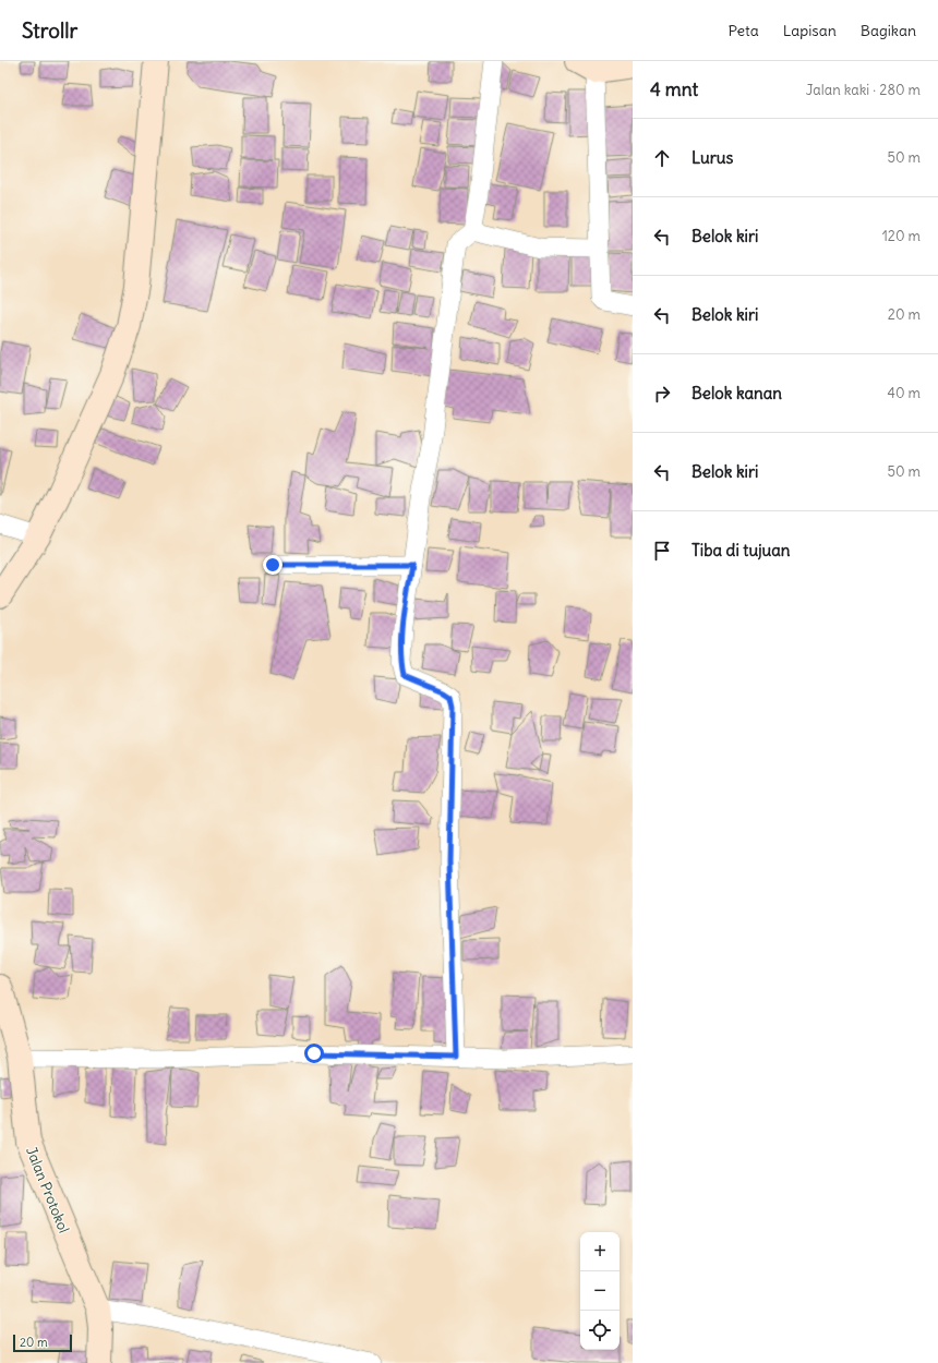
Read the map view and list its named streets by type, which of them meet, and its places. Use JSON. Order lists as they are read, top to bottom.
{
  "streets": {
    "street": ["Jalan Protokol"]
  },
  "scale_bar": "20 m",
  "page": {
    "header": "Strollr",
    "nav": ["Peta", "Lapisan", "Bagikan"],
    "heading": ["4 mnt", "Jalan kaki · 280 m"],
    "list": [
      ["Lurus", "50 m"],
      ["Belok kiri", "120 m"],
      ["Belok kiri", "20 m"],
      ["Belok kanan", "40 m"],
      ["Belok kiri", "50 m"],
      "Tiba di tujuan"
    ],
    "map_buttons": ["+", "−"],
    "scale": "20 m"
  }
}
